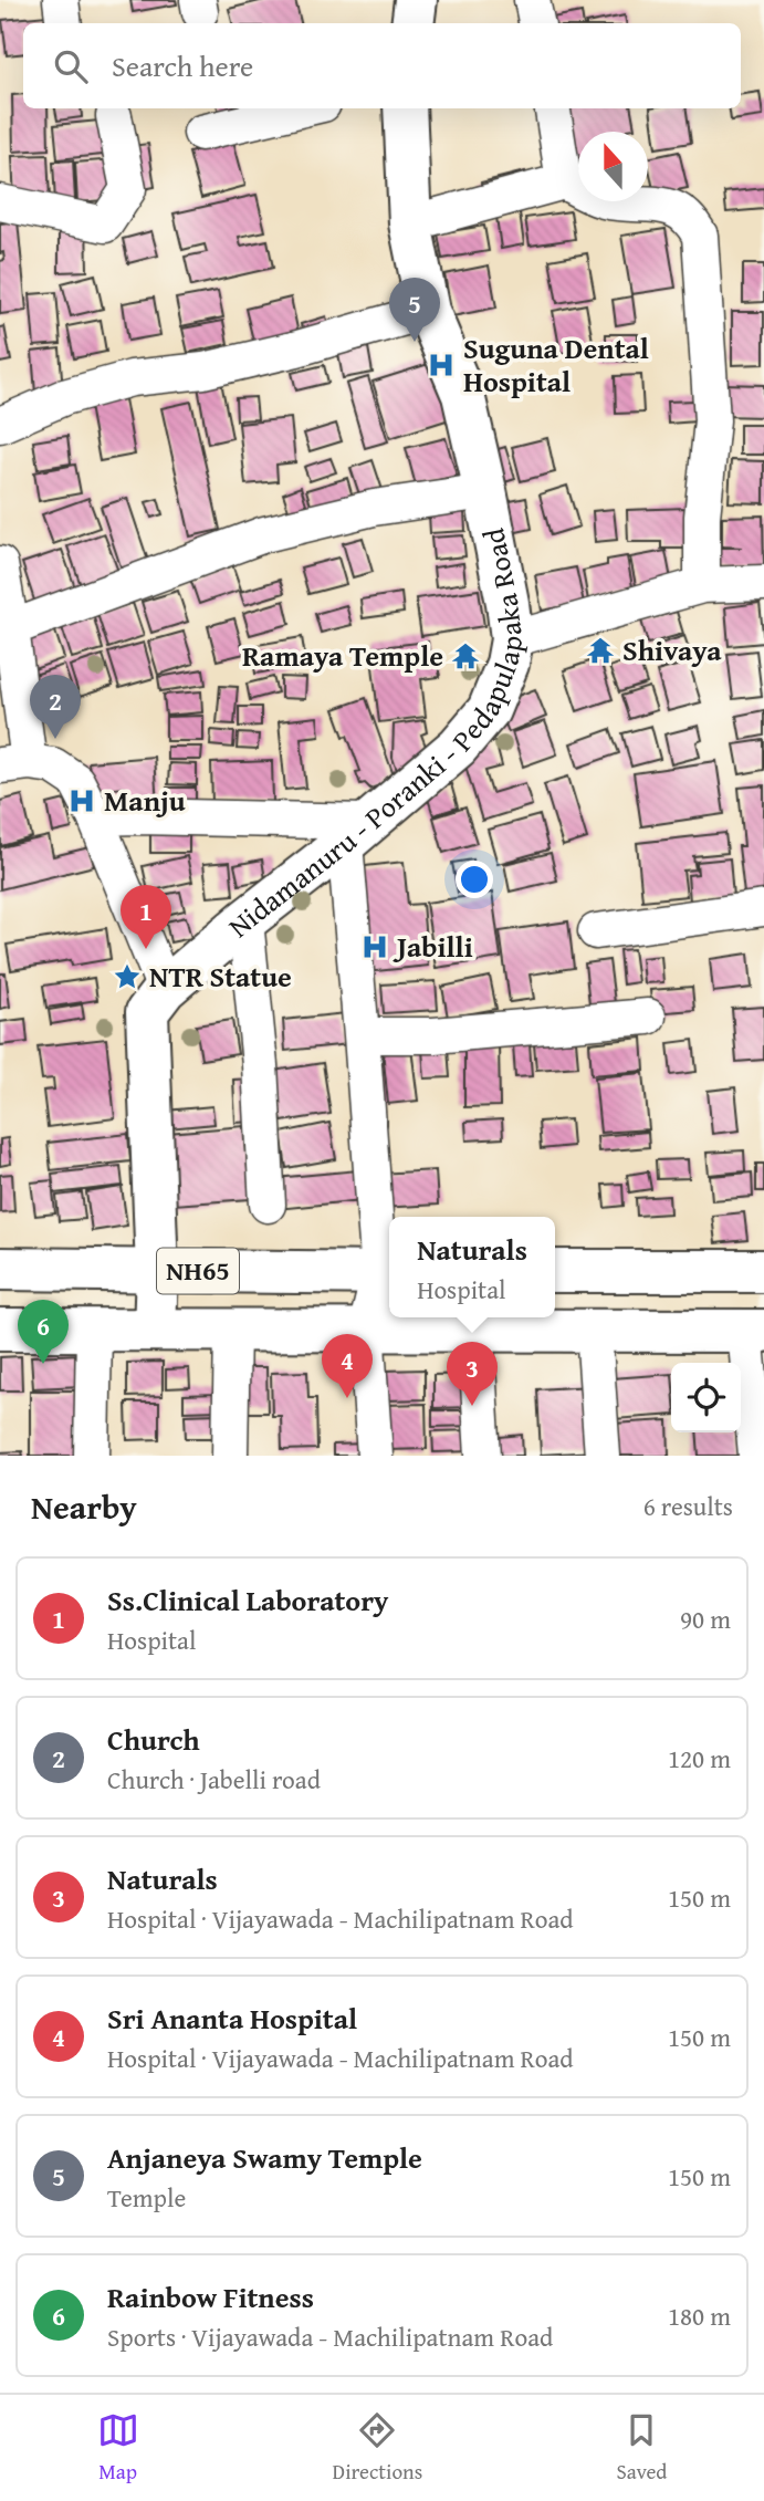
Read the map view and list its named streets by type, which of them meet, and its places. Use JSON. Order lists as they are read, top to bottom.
{
  "streets": {
    "main road": ["Nidamanuru - Poranki - Pedapulapaka Road", "NH65"]
  },
  "crossings": [
    ["Nidamanuru - Poranki - Pedapulapaka Road", "NH65"]
  ],
  "places": {
    "hospital": ["Suguna Dental Hospital", "Manju", "Jabilli"],
    "temple": ["Shivaya", "Ramaya Temple"],
    "place": ["NTR Statue"]
  },
  "north": "top",
  "page": {
    "search": "Search here",
    "pins": [
      "5",
      "2",
      "1",
      "6",
      "4",
      "3"
    ],
    "popup": ["Naturals", "Hospital"],
    "heading": ["Nearby", "6 results"],
    "list": [
      {
        "mark": "1",
        "name": "Ss.Clinical Laboratory",
        "note": "Hospital",
        "value": "90 m"
      },
      {
        "mark": "2",
        "name": "Church",
        "note": "Church · Jabelli road",
        "value": "120 m"
      },
      {
        "mark": "3",
        "name": "Naturals",
        "note": "Hospital · Vijayawada - Machilipatnam Road",
        "value": "150 m"
      },
      {
        "mark": "4",
        "name": "Sri Ananta Hospital",
        "note": "Hospital · Vijayawada - Machilipatnam Road",
        "value": "150 m"
      },
      {
        "mark": "5",
        "name": "Anjaneya Swamy Temple",
        "note": "Temple",
        "value": "150 m"
      },
      {
        "mark": "6",
        "name": "Rainbow Fitness",
        "note": "Sports · Vijayawada - Machilipatnam Road",
        "value": "180 m"
      }
    ],
    "nav": ["Map", "Directions", "Saved"]
  }
}
